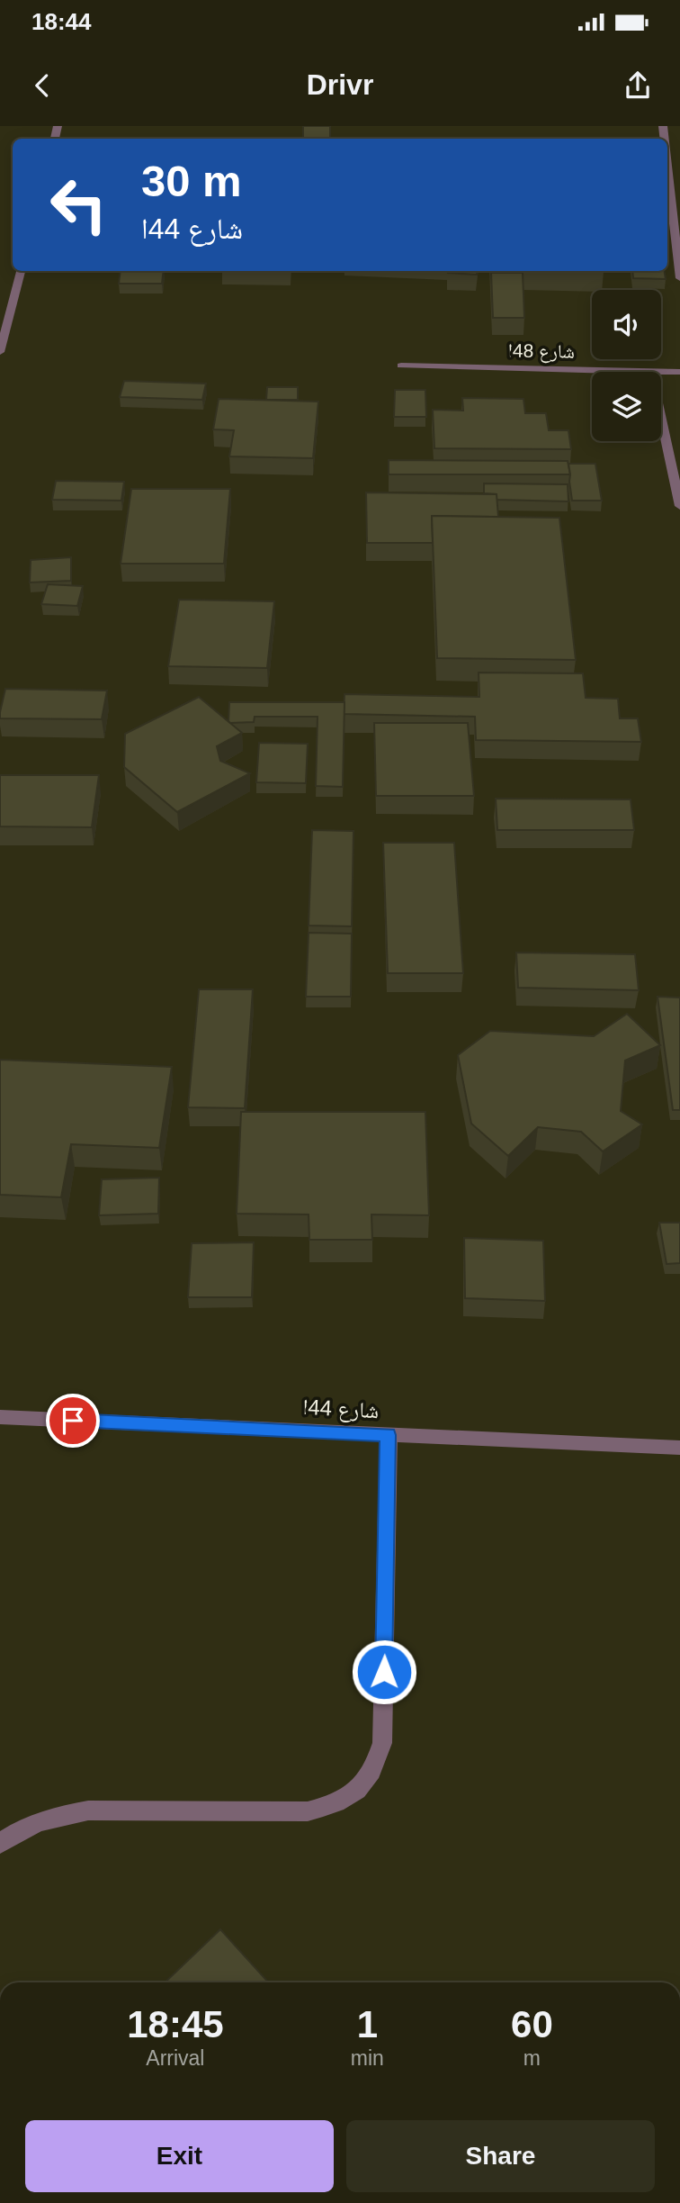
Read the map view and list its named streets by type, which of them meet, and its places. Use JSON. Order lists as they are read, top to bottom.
{
  "streets": {
    "street": ["شارع 48ا", "شارع 44ا"]
  },
  "page": {
    "status": "18:44",
    "header": "Drivr",
    "turn": ["30 m", "شارع 44ا"],
    "eta": [
      "18:45",
      "Arrival",
      "1",
      "min",
      "60",
      "m"
    ],
    "buttons": ["Exit", "Share"]
  }
}
